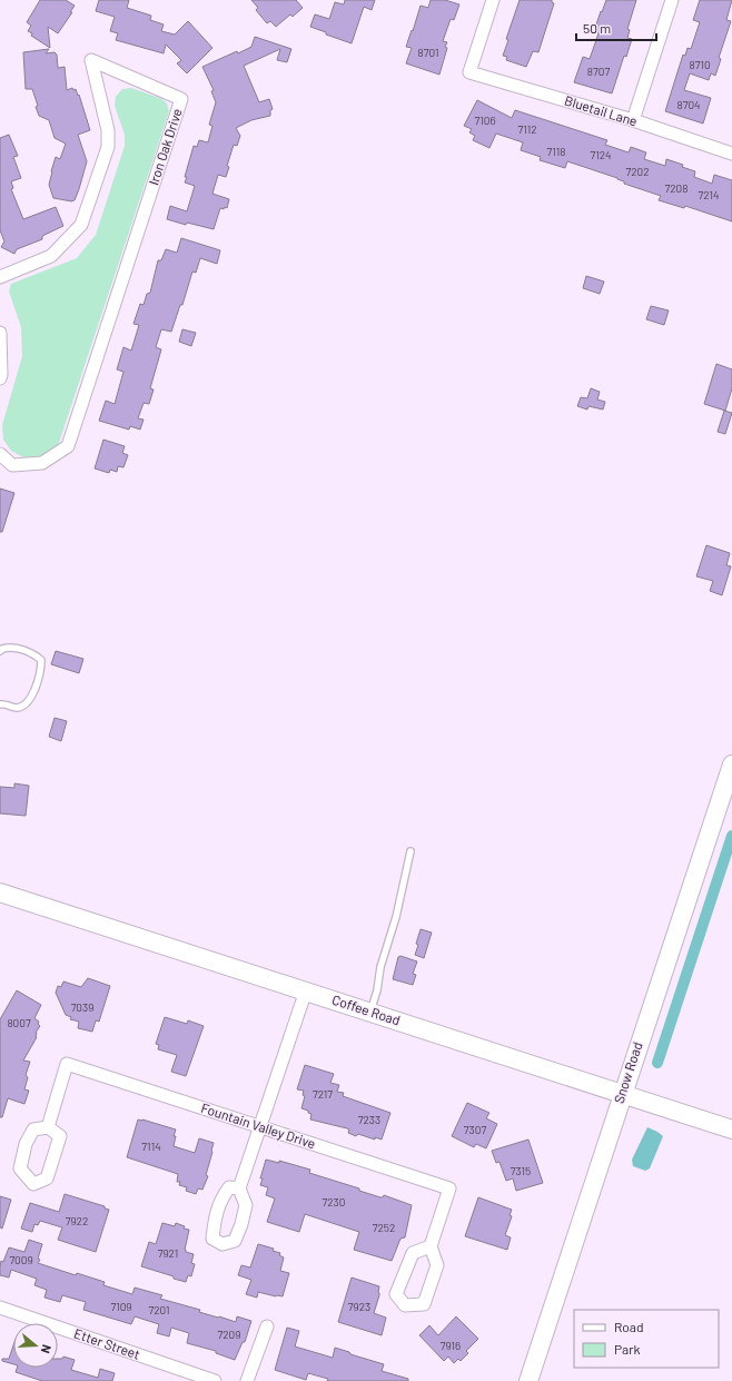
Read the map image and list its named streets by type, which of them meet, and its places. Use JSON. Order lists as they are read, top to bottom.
{
  "streets": {
    "main road": ["Coffee Road", "Snow Road"],
    "street": [
      "Bluetail Lane",
      "Iron Oak Drive",
      "Fountain Valley Drive",
      "Etter Street"
    ]
  },
  "crossings": [
    ["Coffee Road", "Snow Road"]
  ],
  "house_numbers": [
    "8701",
    "8710",
    "8707",
    "8704",
    "7106",
    "7112",
    "7118",
    "7124",
    "7202",
    "7208",
    "7214",
    "7039",
    "8007",
    "7217",
    "7233",
    "7307",
    "7114",
    "7315",
    "7230",
    "7922",
    "7252",
    "7921",
    "7009",
    "7109",
    "7923",
    "7201",
    "7209",
    "7916"
  ],
  "legend": ["Road", "Park"],
  "scale_bar": "50 m",
  "north": "right"
}
